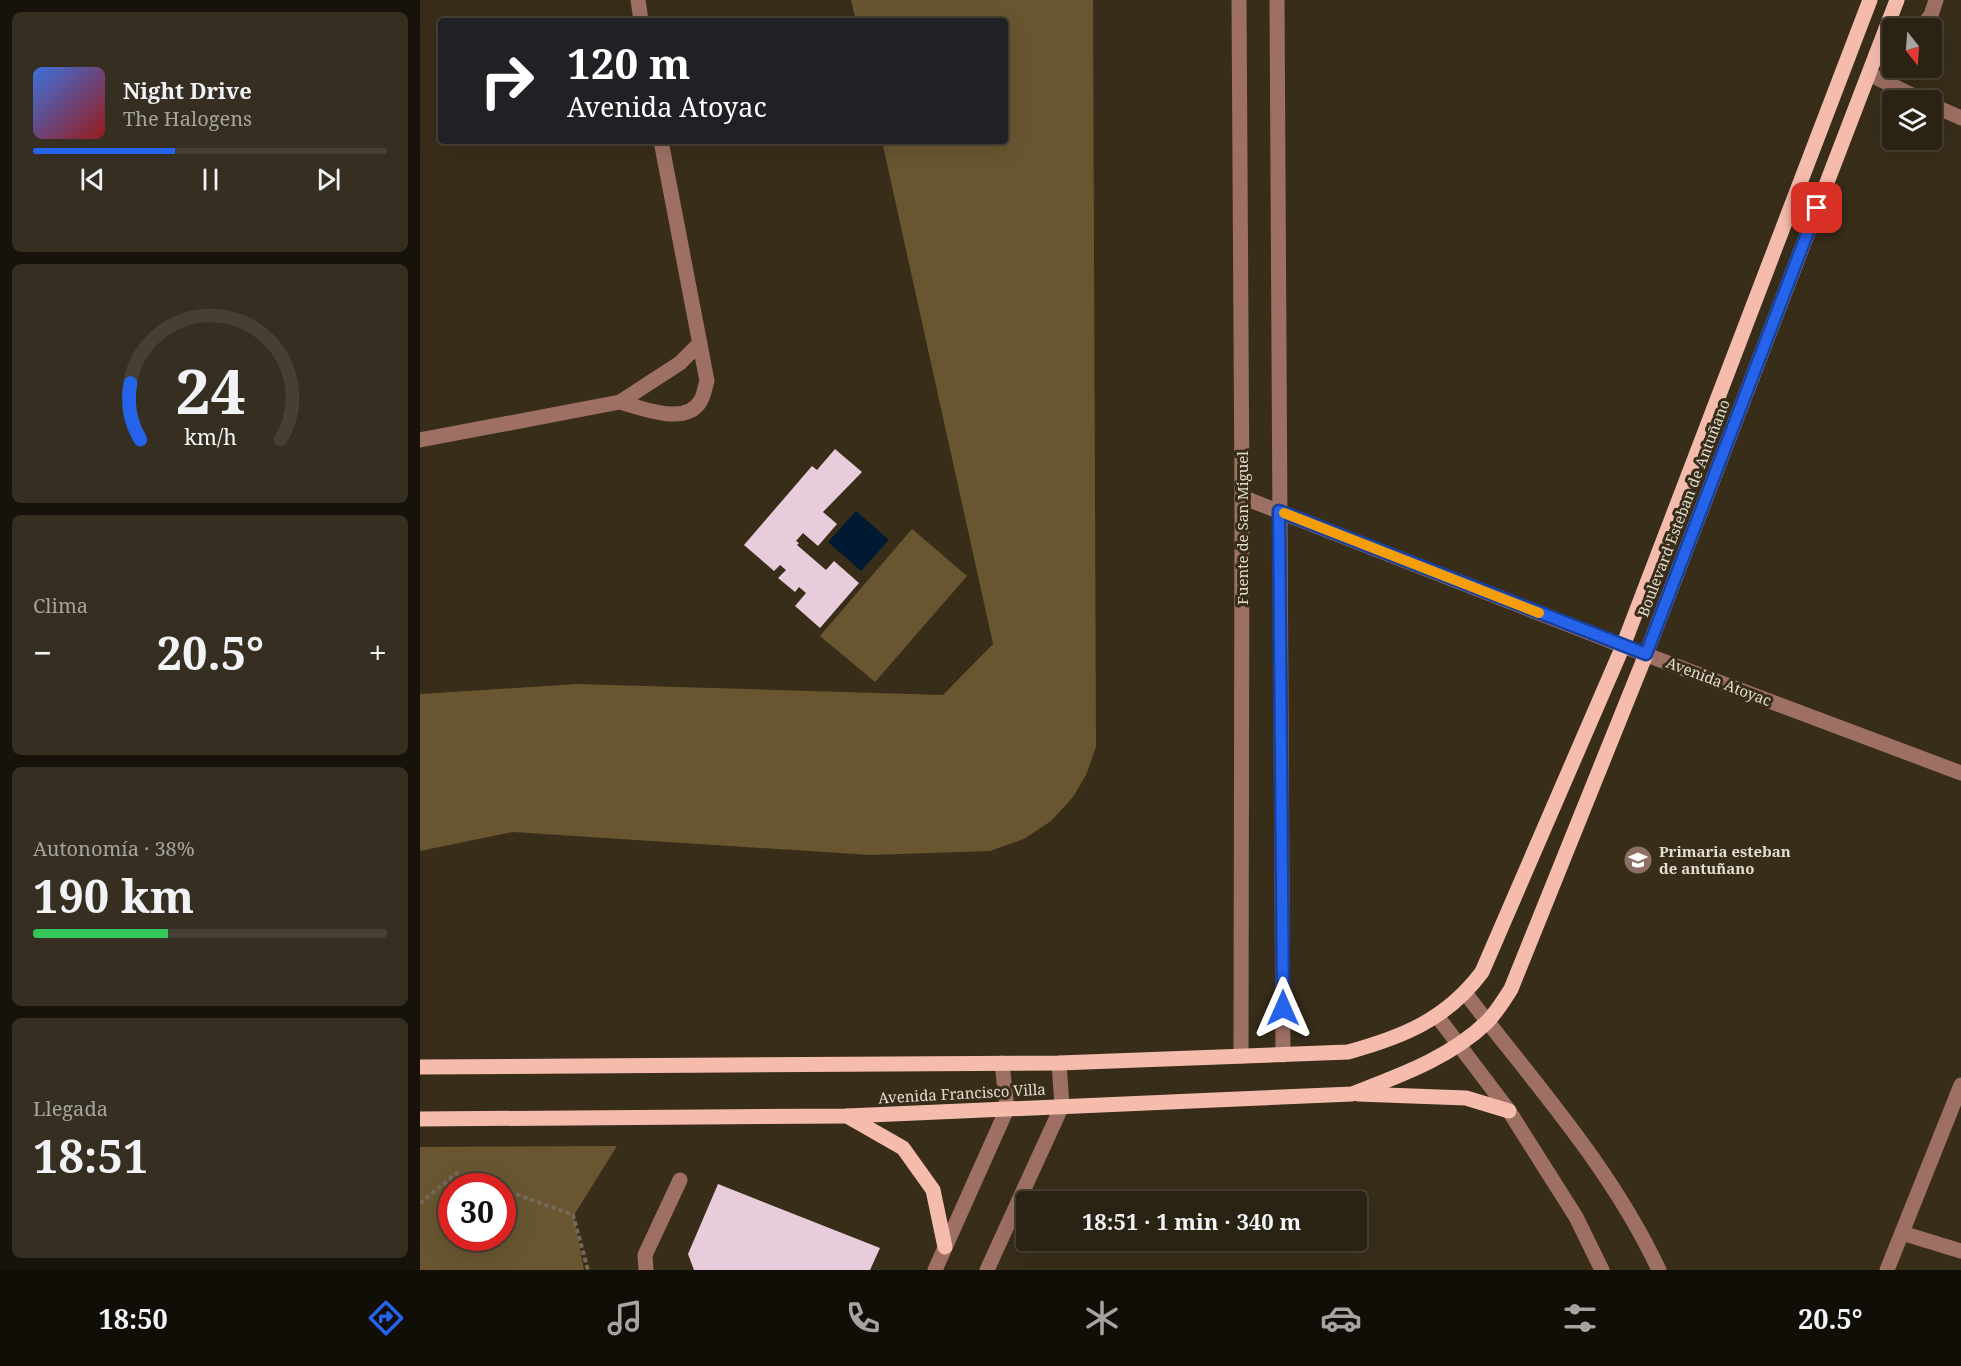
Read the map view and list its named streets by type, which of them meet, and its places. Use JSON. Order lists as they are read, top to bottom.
{
  "streets": {
    "main road": ["Boulevard Esteban de Antuñano", "Avenida Francisco Villa"],
    "street": ["Fuente de San Miguel", "Avenida Atoyac"]
  },
  "crossings": [
    ["Boulevard Esteban de Antuñano", "Avenida Atoyac"],
    ["Boulevard Esteban de Antuñano", "Avenida Francisco Villa"],
    ["Fuente de San Miguel", "Avenida Atoyac"],
    ["Fuente de San Miguel", "Avenida Francisco Villa"]
  ],
  "places": {
    "school or university": ["Primaria esteban de antuñano"]
  },
  "north": "bottom",
  "page": {
    "turn": ["120 m", "Avenida Atoyac"],
    "song": ["Night Drive", "The Halogens"],
    "tile": [
      "Clima",
      ["Autonomía · 38%", "190 km"],
      ["Llegada", "18:51"]
    ],
    "heat": ["−", "20.5°", "+"],
    "limit": "30",
    "trip": "18:51 · 1 min · 340 m",
    "tabs": ["18:50", "20.5°"],
    "gauge": ["24", "km/h"]
  }
}
